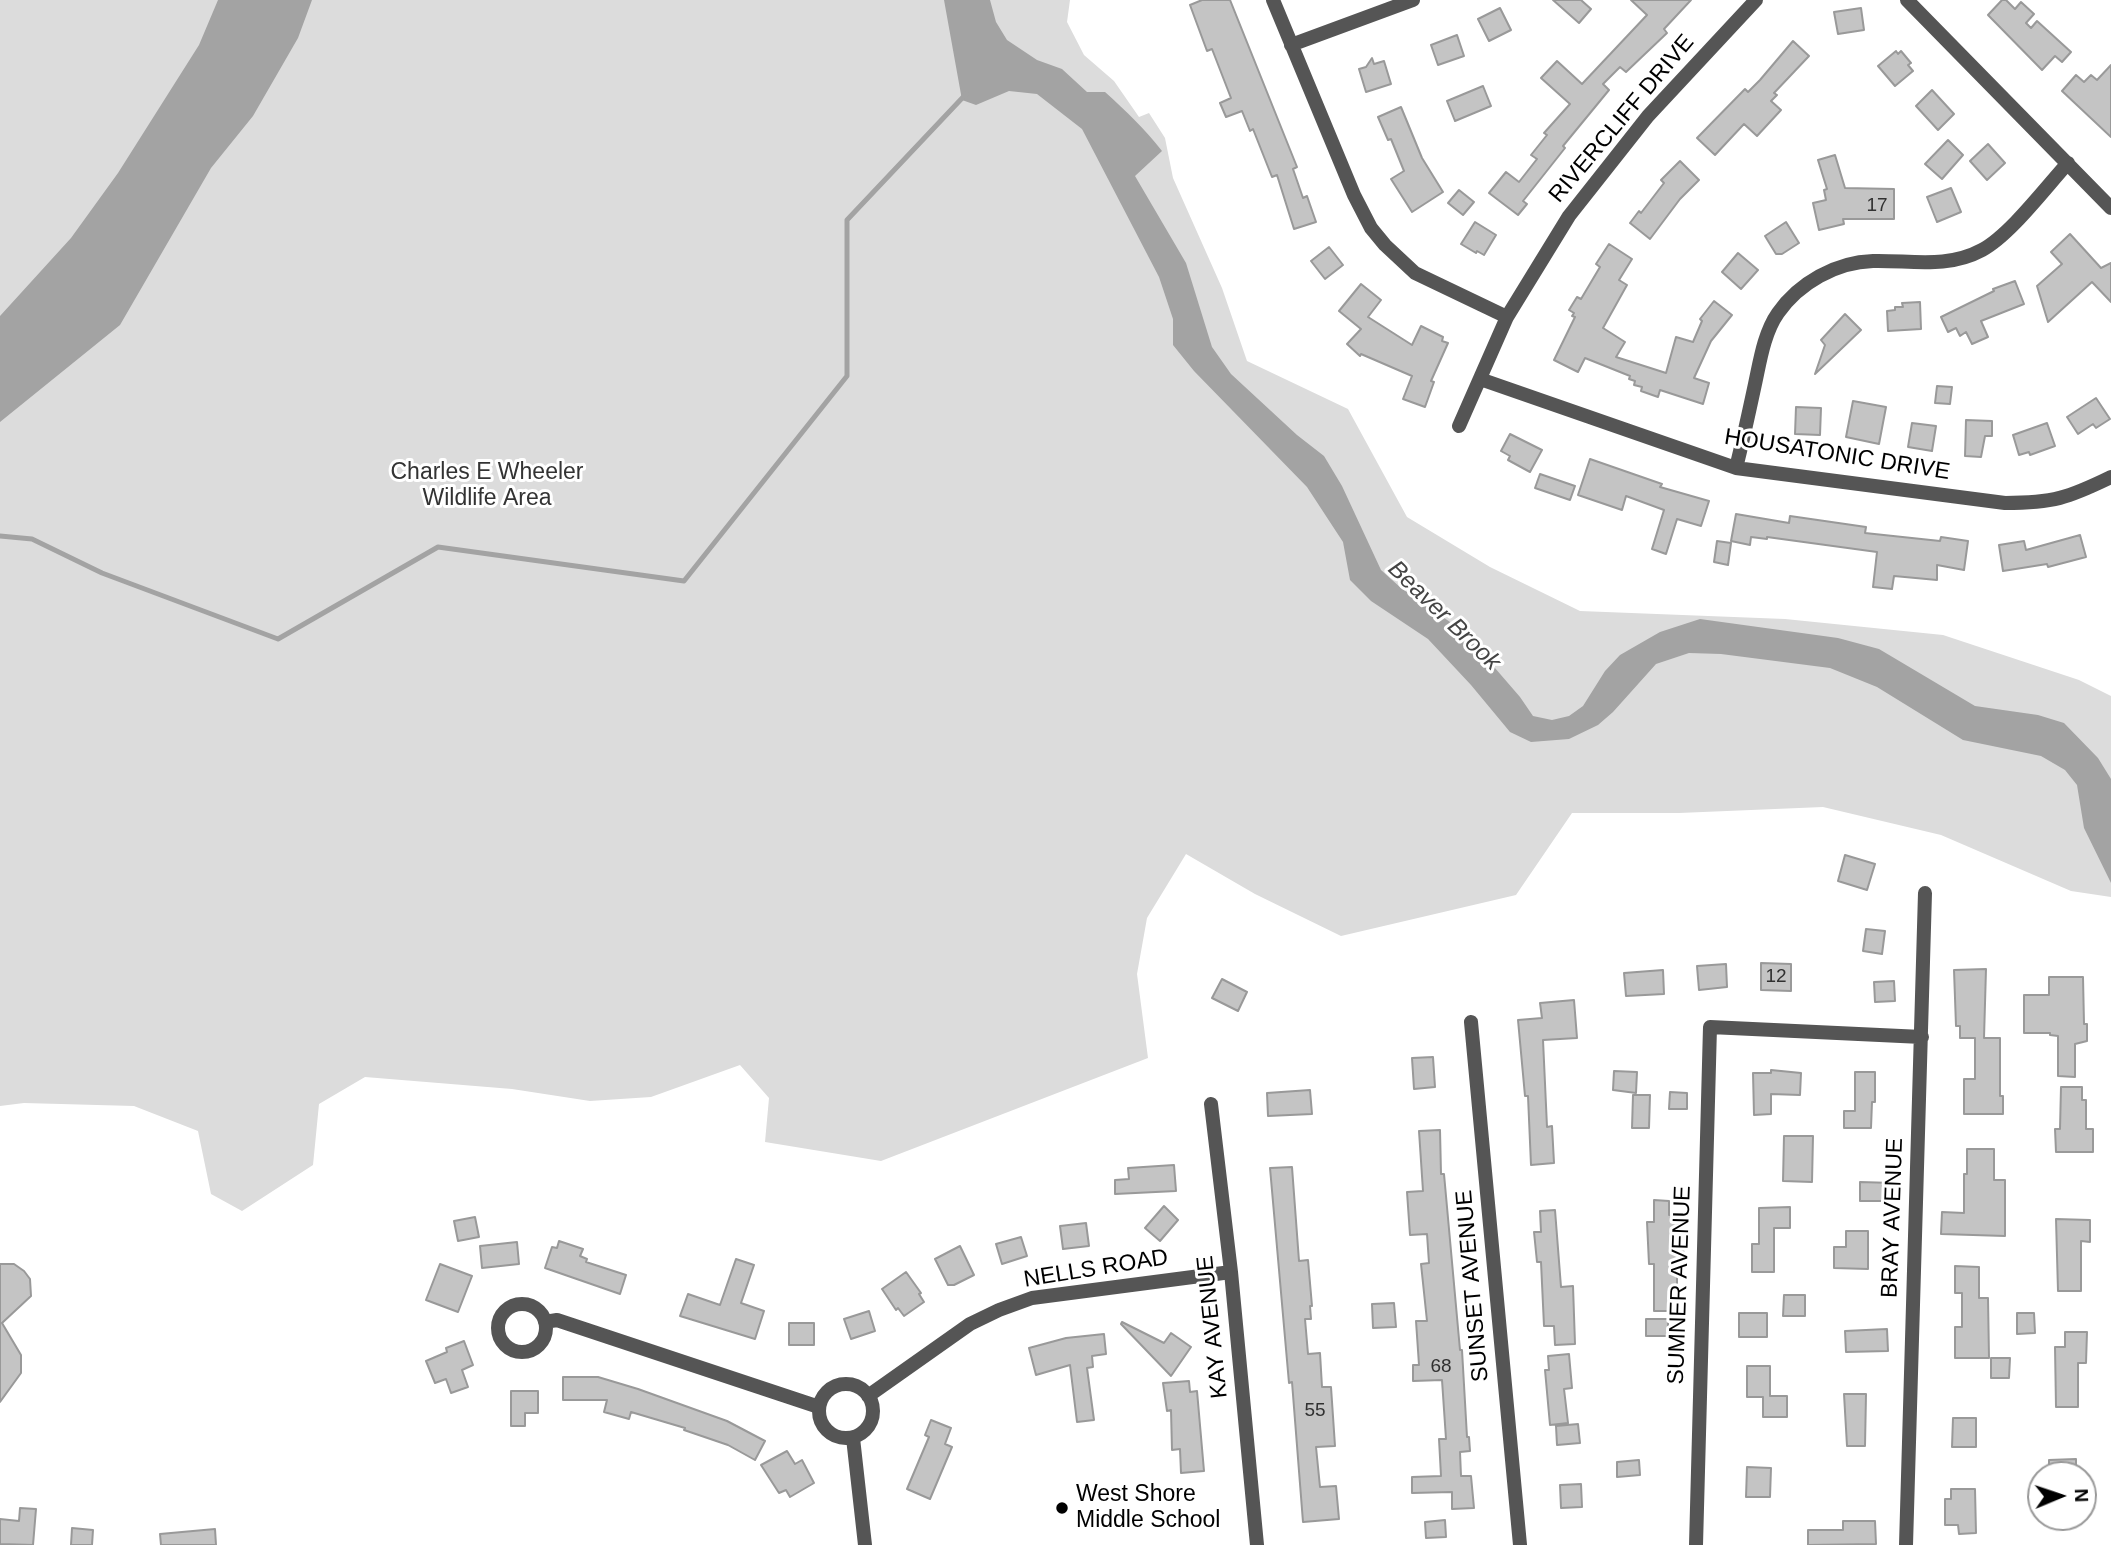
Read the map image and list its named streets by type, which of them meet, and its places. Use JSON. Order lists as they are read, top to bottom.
{
  "streets": {
    "street": [
      "RIVERCLIFF DRIVE",
      "HOUSATONIC DRIVE",
      "BRAY AVENUE",
      "NELLS ROAD",
      "SUMNER AVENUE",
      "SUNSET AVENUE",
      "KAY AVENUE"
    ]
  },
  "crossings": [
    ["RIVERCLIFF DRIVE", "HOUSATONIC DRIVE"],
    ["BRAY AVENUE", "SUMNER AVENUE"],
    ["NELLS ROAD", "KAY AVENUE"]
  ],
  "water": ["Beaver Brook"],
  "parks": ["Charles E Wheeler Wildlife Area"],
  "places": ["West Shore Middle School"],
  "house_numbers": [
    "17",
    "12",
    "68",
    "55"
  ],
  "north": "right"
}
